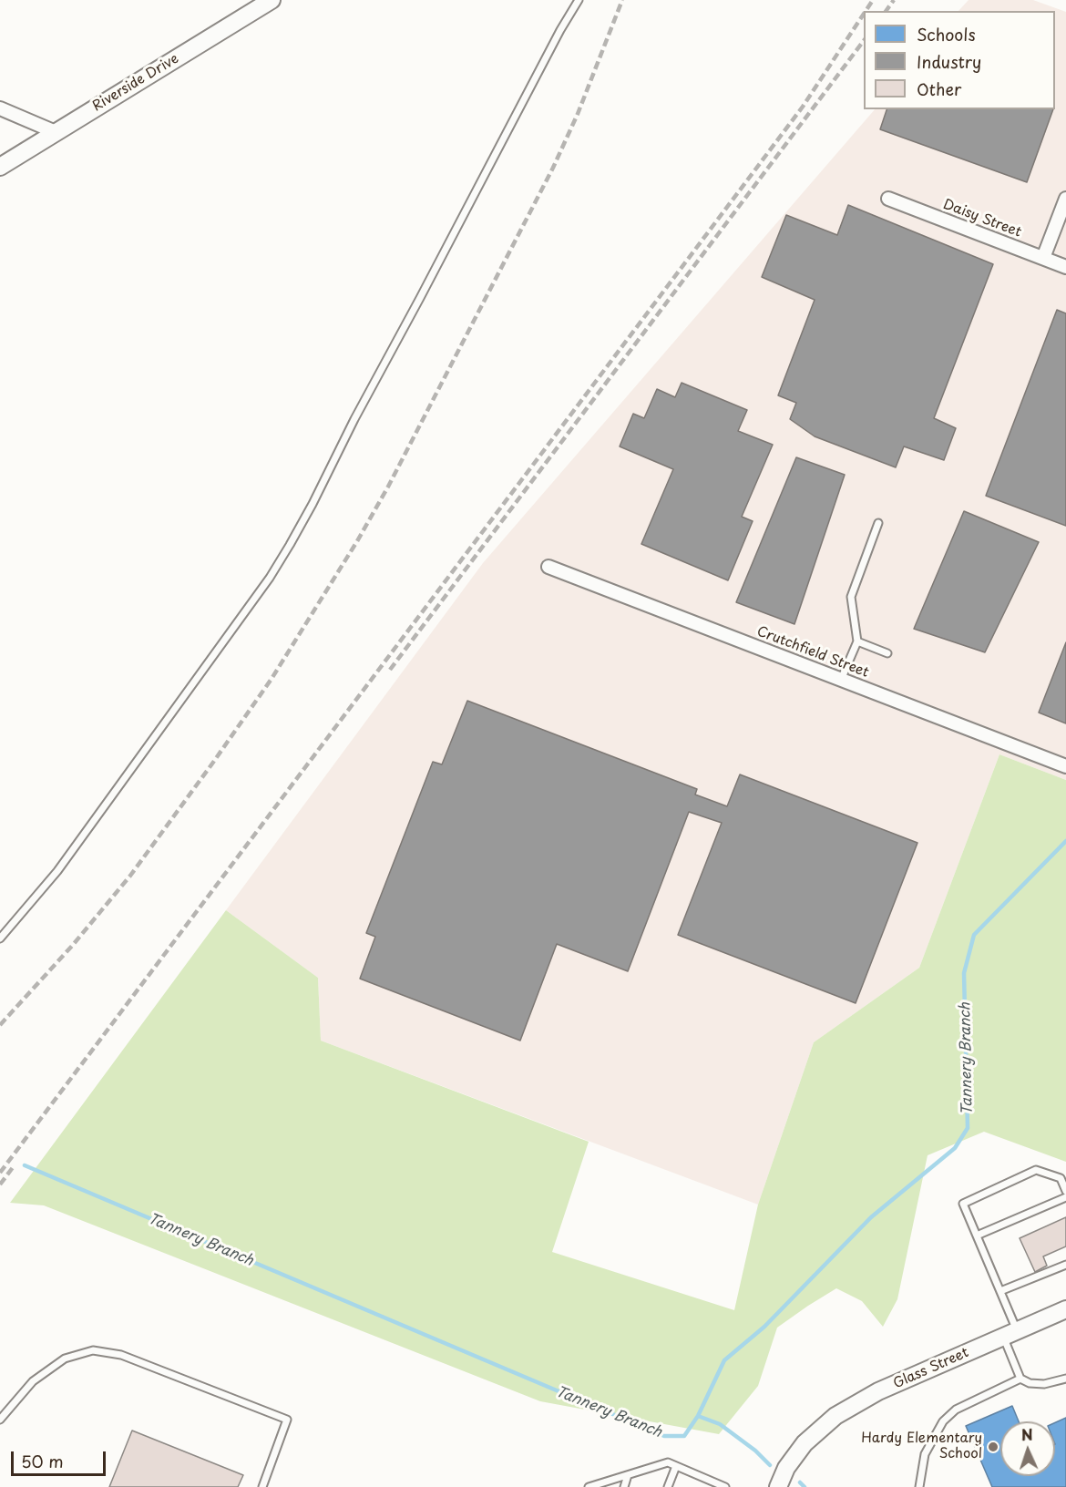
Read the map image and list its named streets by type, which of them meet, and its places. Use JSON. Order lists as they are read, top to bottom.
{
  "streets": {
    "street": [
      "Riverside Drive",
      "Daisy Street",
      "Crutchfield Street",
      "Glass Street"
    ]
  },
  "water": ["Tannery Branch"],
  "places": ["Hardy Elementary School"],
  "legend": ["Schools", "Industry", "Other"],
  "scale_bar": "50 m",
  "north": "top"
}
